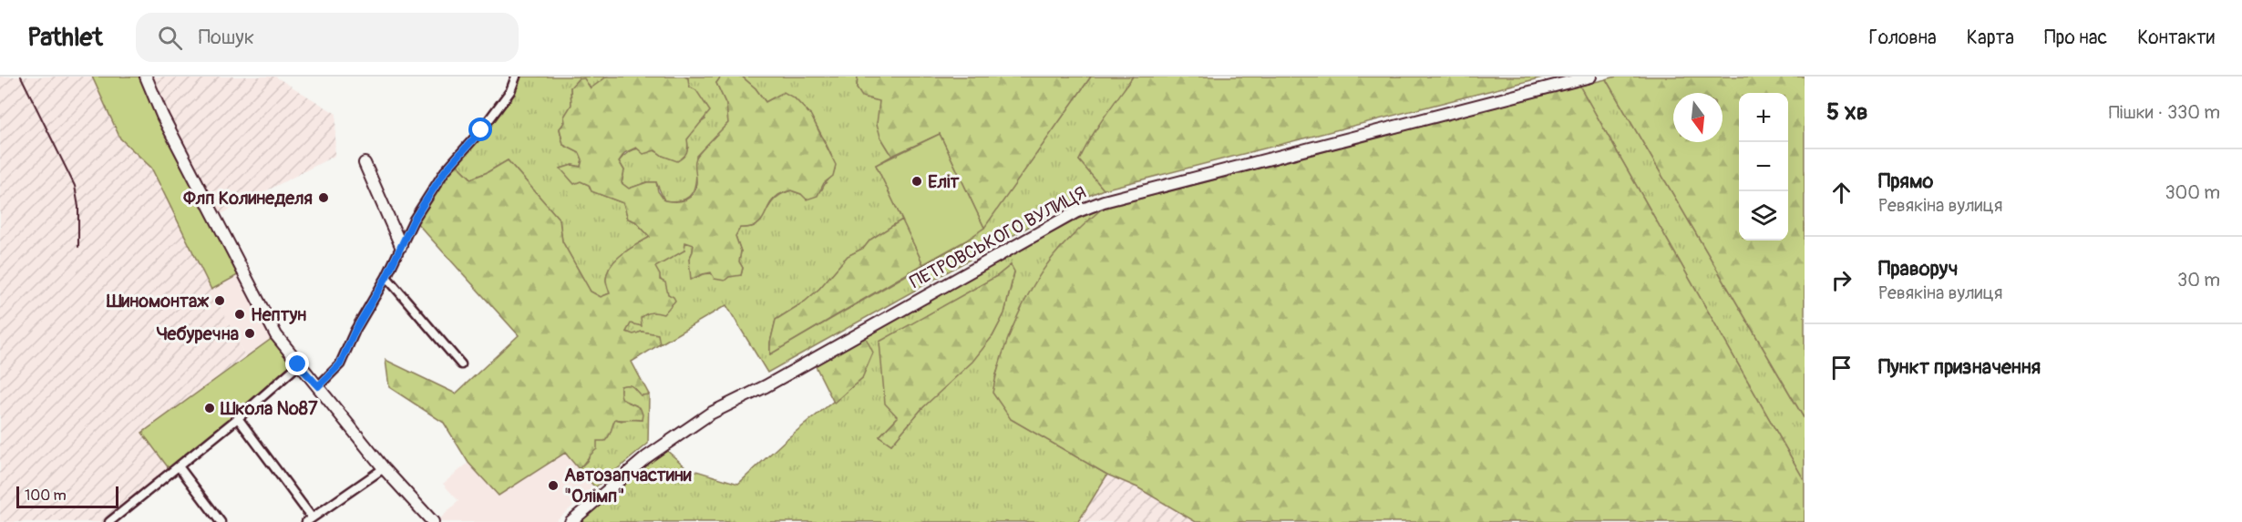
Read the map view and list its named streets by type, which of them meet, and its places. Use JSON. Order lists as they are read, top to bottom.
{
  "streets": {
    "main road": ["ПЕТРОВСЬКОГО ВУЛИЦЯ"]
  },
  "places": [
    "Еліт",
    "Флп Колинеделя",
    "Шиномонтаж",
    "Нептун",
    "Чебуречна",
    "Школа №87",
    "Автозапчастини \"Олімп\""
  ],
  "scale_bar": "100 m",
  "north": "bottom",
  "page": {
    "header": "Pathlet",
    "search": "Пошук",
    "nav": [
      "Головна",
      "Карта",
      "Про нас",
      "Контакти"
    ],
    "heading": ["5 хв", "Пішки · 330 m"],
    "map_buttons": ["+", "−"],
    "list": [
      ["Прямо", "Ревякіна вулиця", "300 m"],
      ["Праворуч", "Ревякіна вулиця", "30 m"],
      "Пункт призначення"
    ],
    "scale": "100 m"
  }
}
